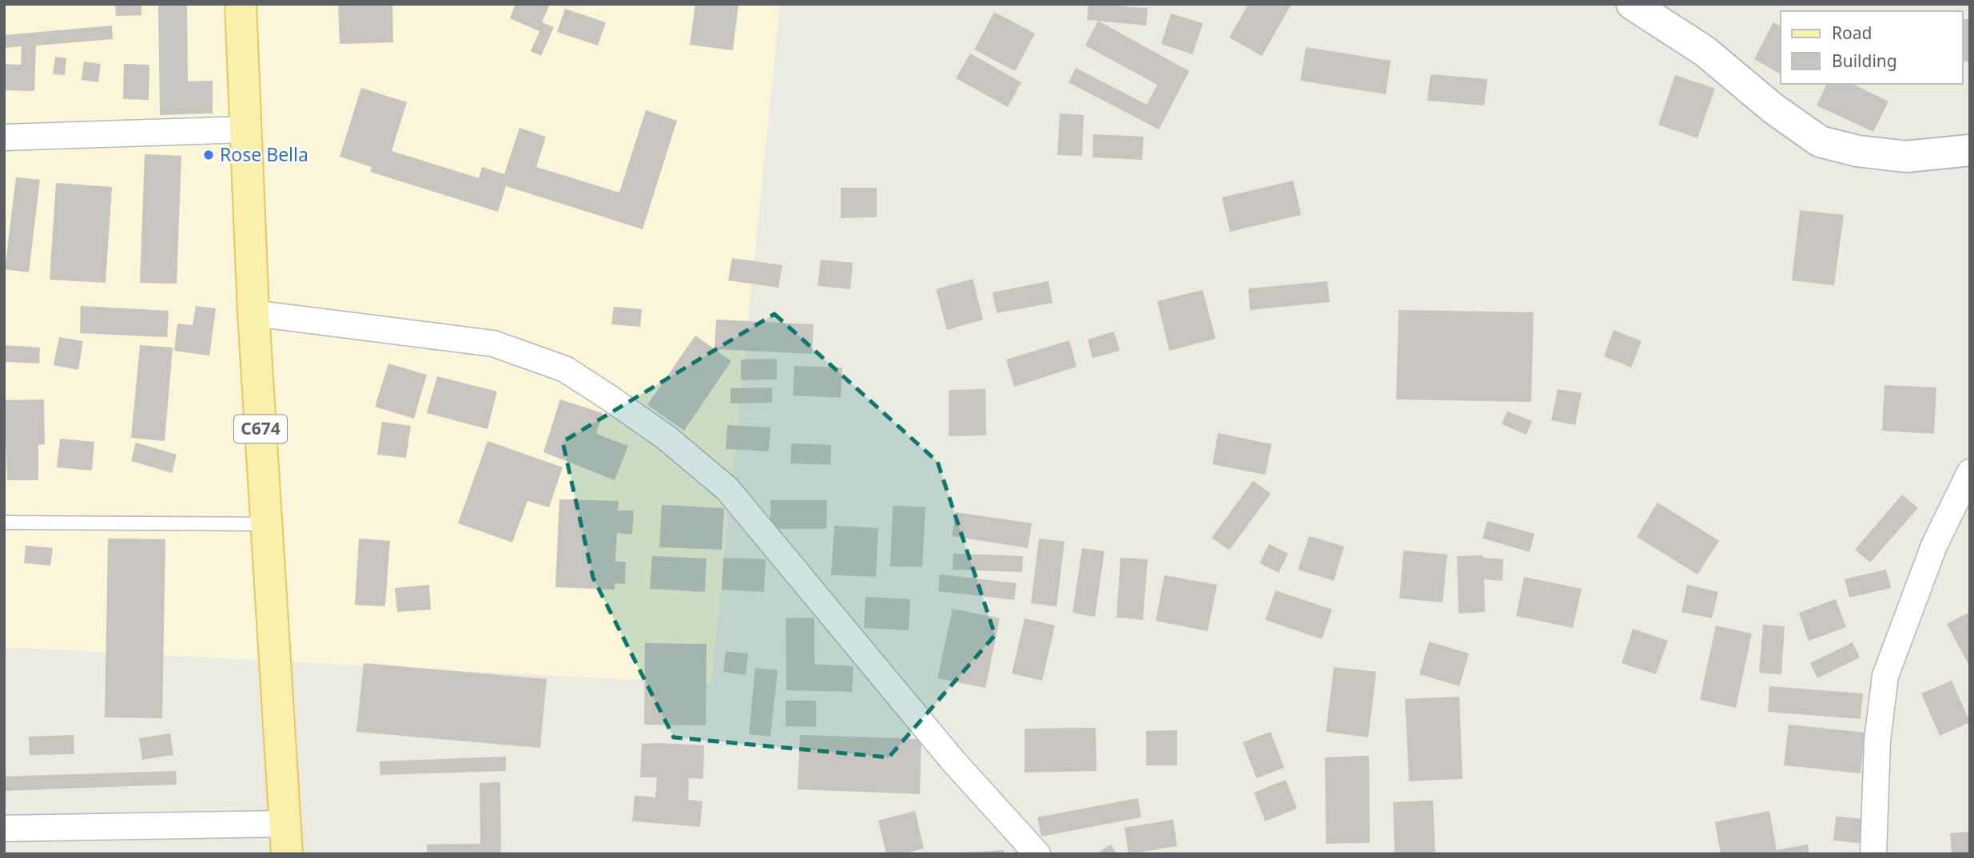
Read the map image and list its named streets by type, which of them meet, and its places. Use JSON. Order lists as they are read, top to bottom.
{
  "streets": {
    "main road": ["C674"]
  },
  "places": ["Rose Bella"],
  "legend": ["Road", "Building"]
}
